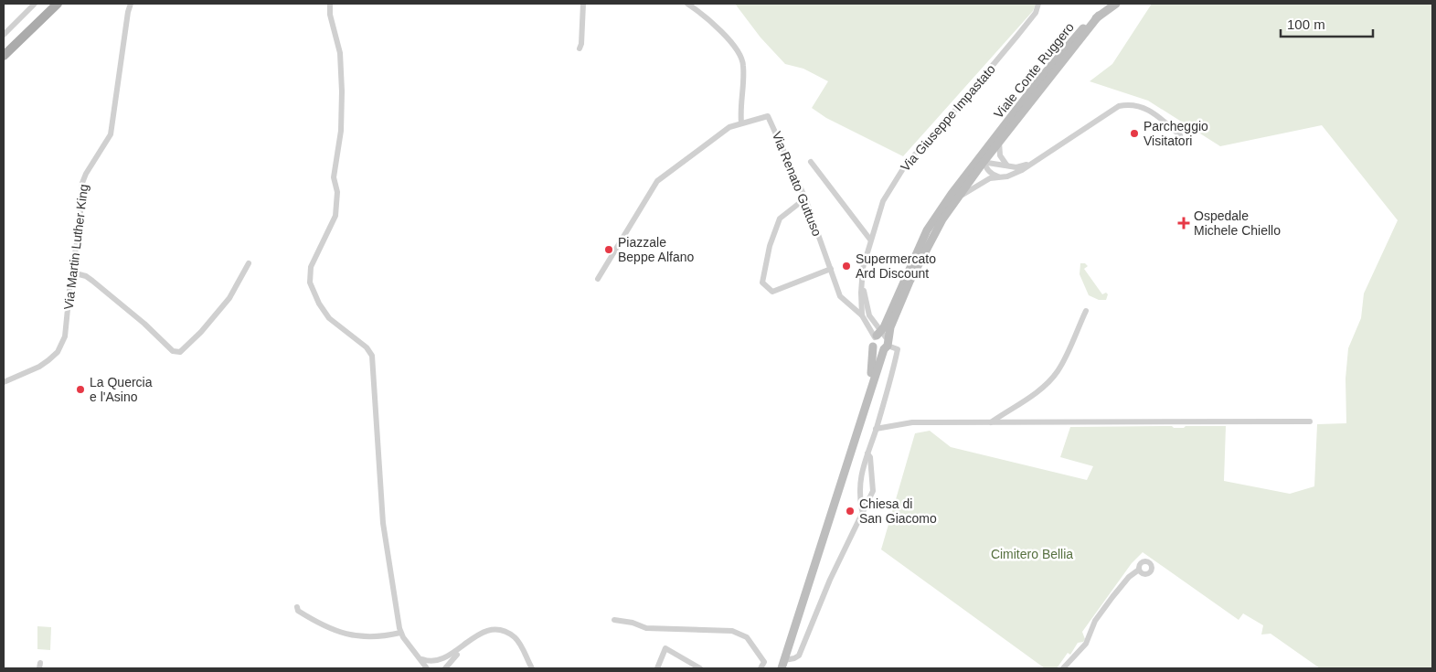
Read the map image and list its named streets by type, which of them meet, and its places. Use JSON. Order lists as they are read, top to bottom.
{
  "streets": {
    "main road": ["Viale Conte Ruggero"],
    "street": ["Via Giuseppe Impastato", "Via Renato Guttuso", "Via Martin Luther King"]
  },
  "parks": ["Cimitero Bellia"],
  "places": {
    "other": [
      "Parcheggio Visitatori",
      "Piazzale Beppe Alfano",
      "Supermercato Ard Discount",
      "La Quercia e l'Asino",
      "Chiesa di San Giacomo"
    ],
    "health": ["Ospedale Michele Chiello"]
  },
  "scale_bar": "100 m"
}
